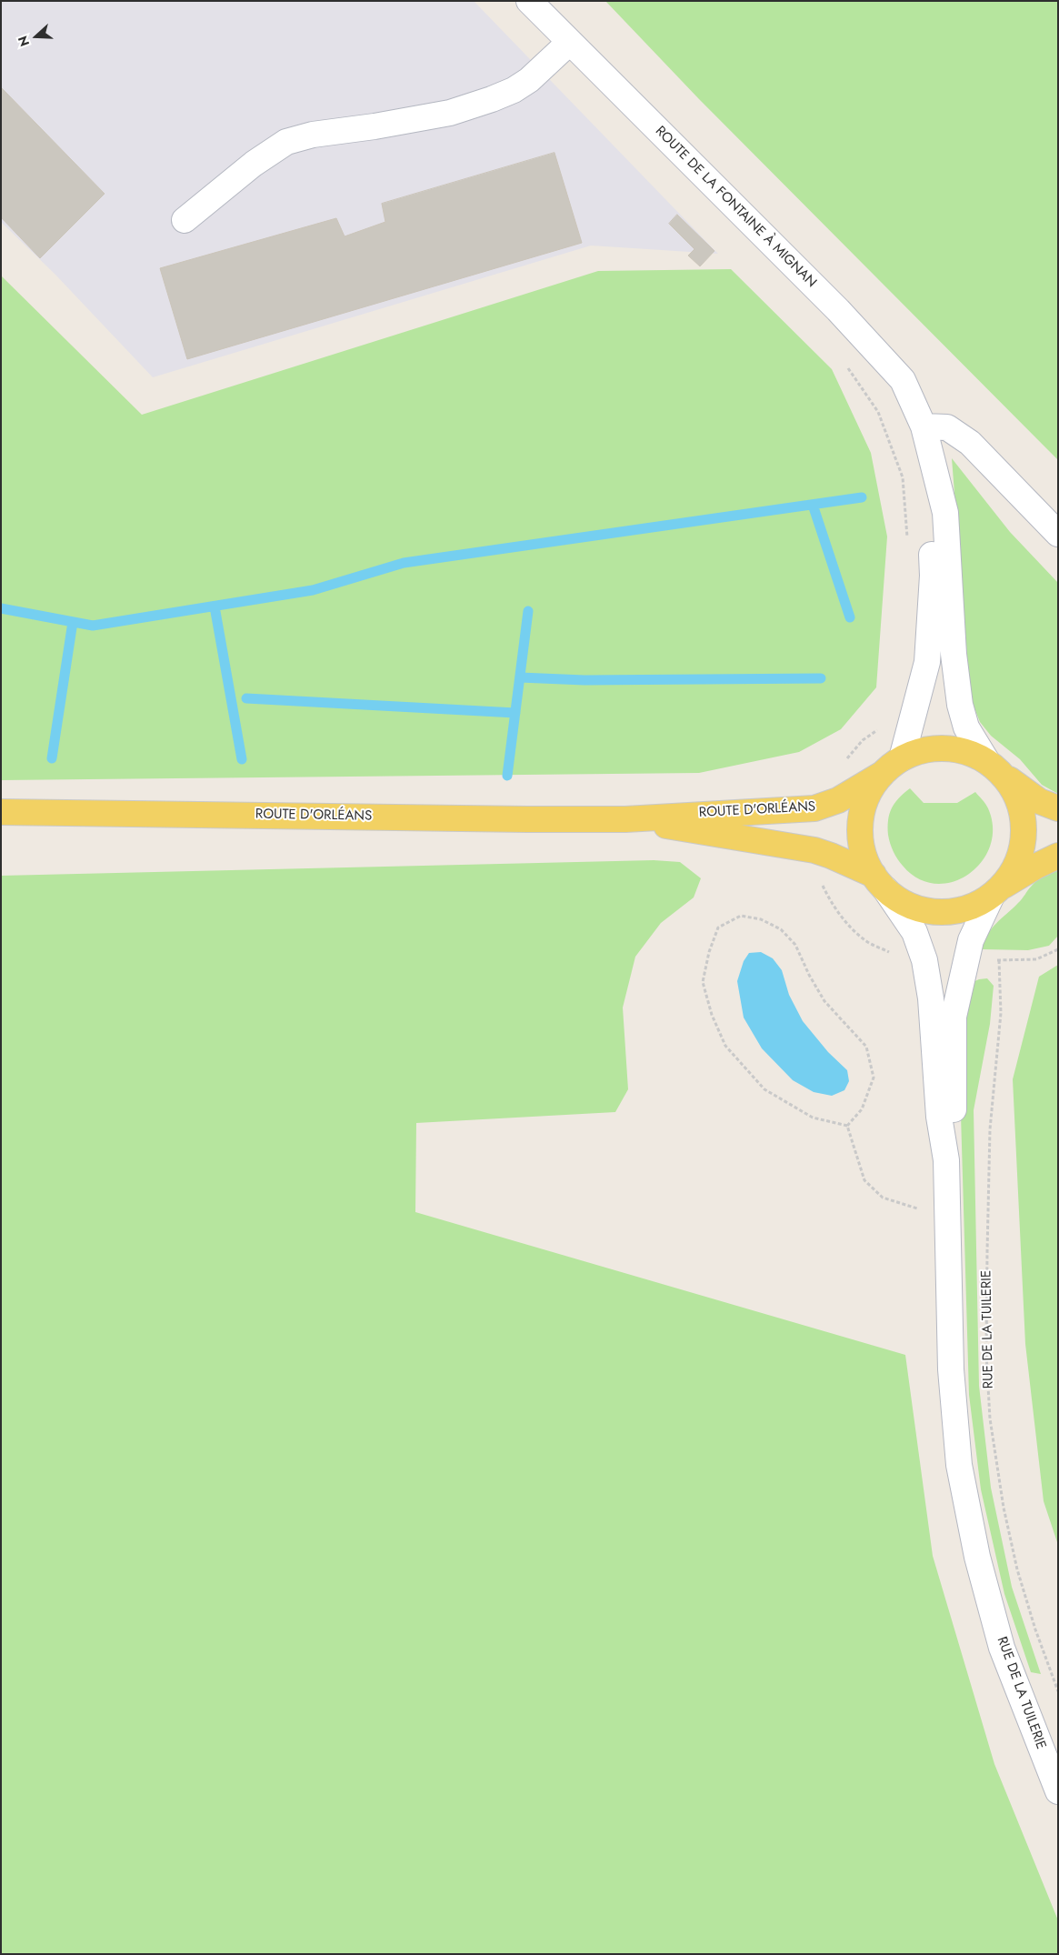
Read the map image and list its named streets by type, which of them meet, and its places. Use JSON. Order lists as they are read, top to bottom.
{
  "streets": {
    "main road": ["ROUTE D'ORLÉANS"],
    "street": ["ROUTE DE LA FONTAINE À MIGNAN", "RUE DE LA TUILERIE"]
  },
  "north": "left"
}
